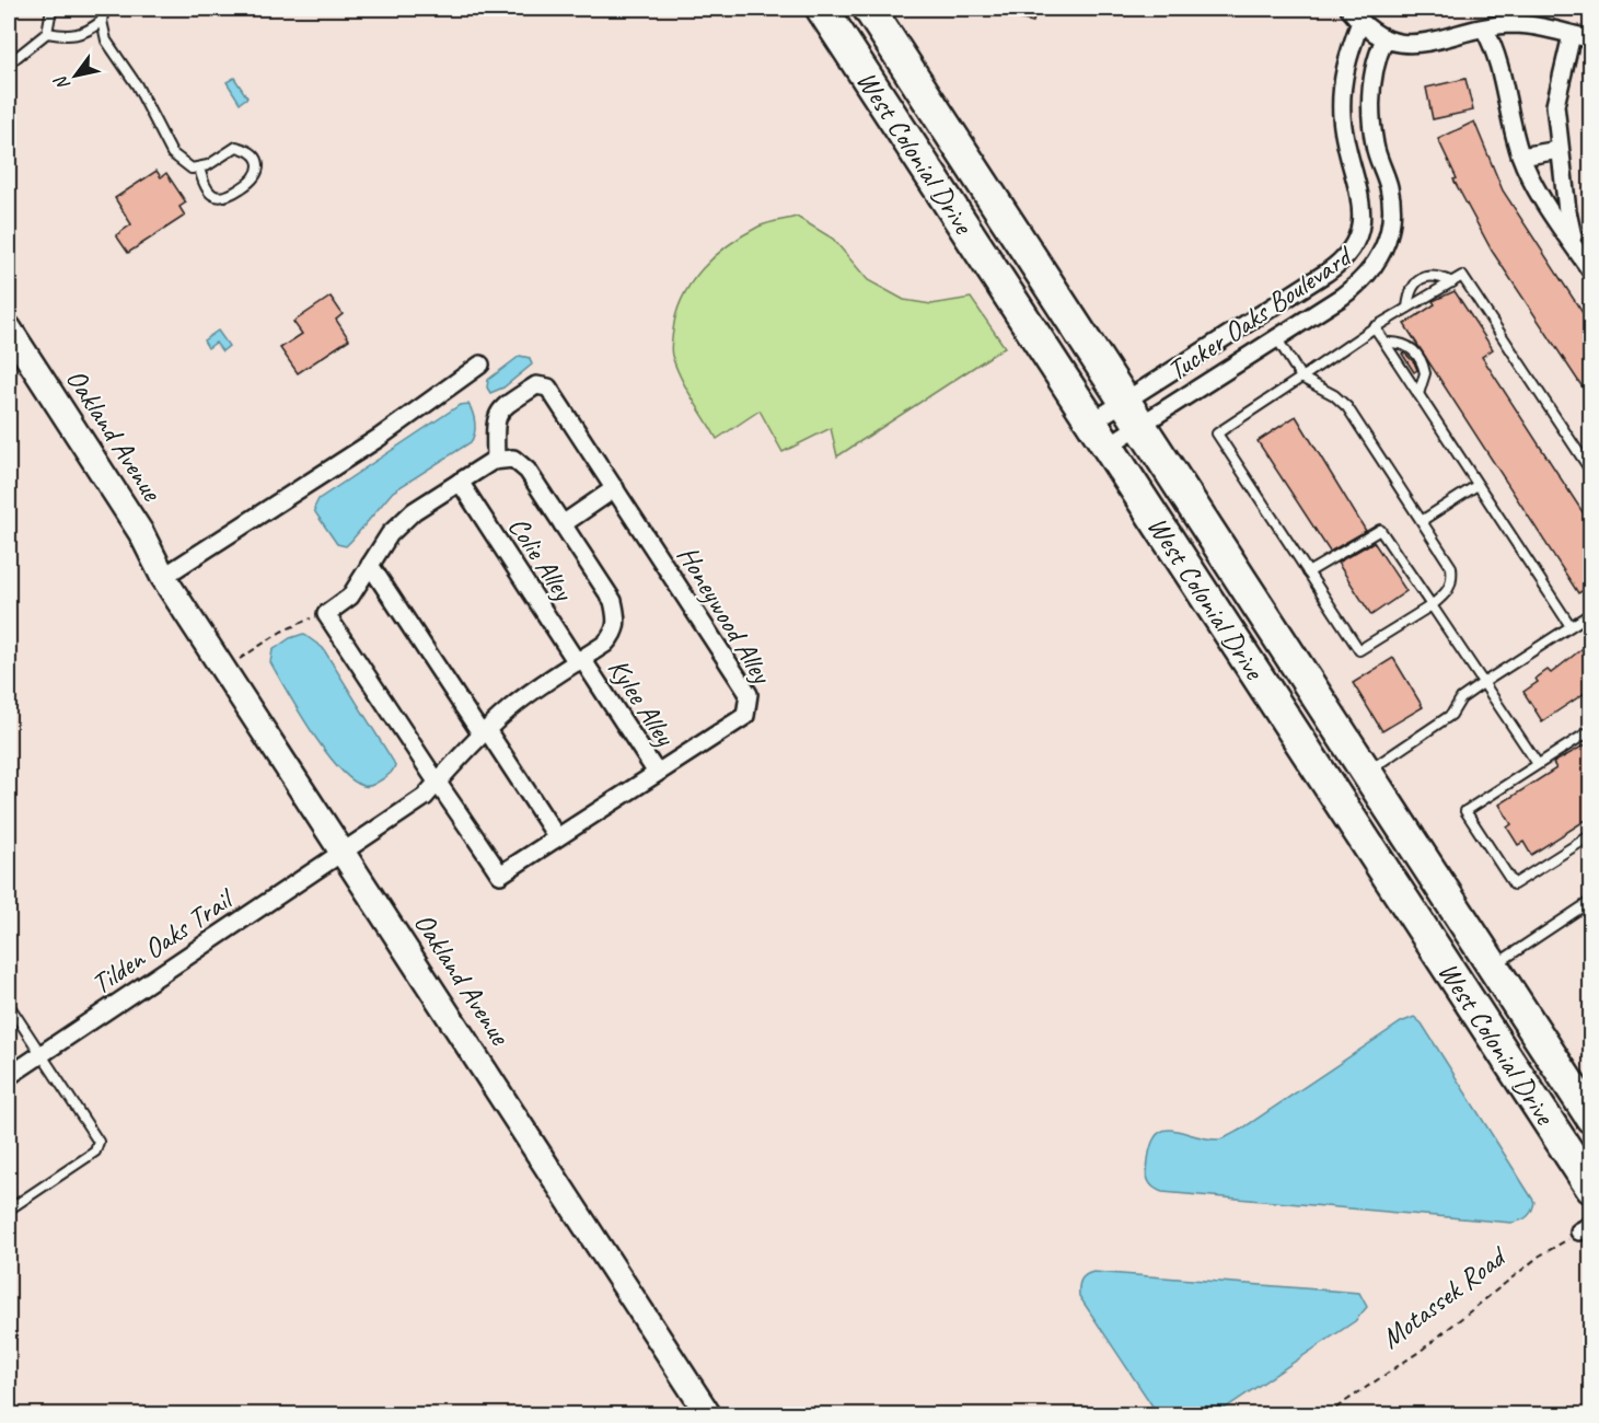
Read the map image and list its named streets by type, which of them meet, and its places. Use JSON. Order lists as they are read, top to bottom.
{
  "streets": {
    "highway": ["West Colonial Drive"],
    "street": [
      "Tucker Oaks Boulevard",
      "Oakland Avenue",
      "Colie Alley",
      "Honeywood Alley",
      "Kylee Alley",
      "Tilden Oaks Trail"
    ],
    "path": ["Motassek Road"]
  },
  "crossings": [
    ["West Colonial Drive", "Tucker Oaks Boulevard"],
    ["Oakland Avenue", "Tilden Oaks Trail"],
    ["Colie Alley", "Kylee Alley"],
    ["Colie Alley", "Tilden Oaks Trail"],
    ["Honeywood Alley", "Kylee Alley"],
    ["Honeywood Alley", "Tilden Oaks Trail"],
    ["Kylee Alley", "Tilden Oaks Trail"]
  ],
  "north": "bottom left"
}
